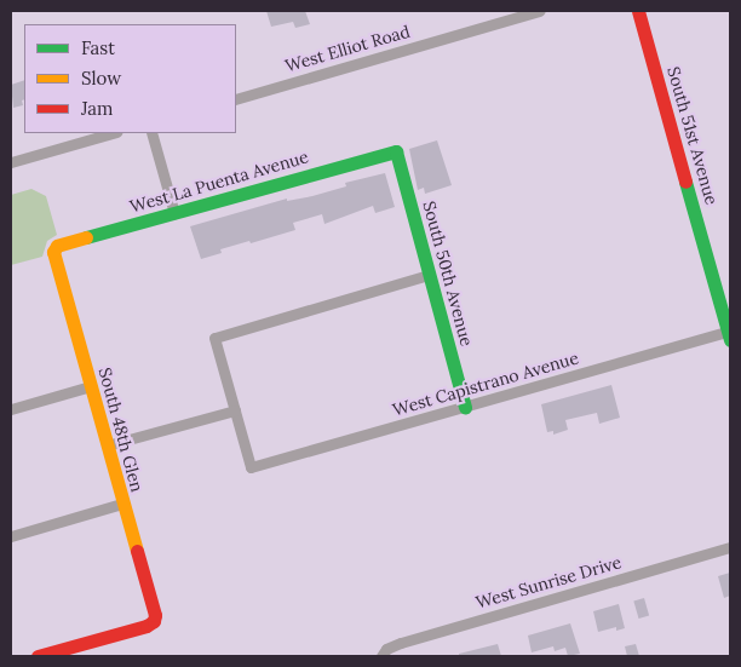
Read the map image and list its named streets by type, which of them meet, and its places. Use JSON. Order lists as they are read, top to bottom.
{
  "streets": {
    "street": [
      "West Elliot Road",
      "South 51st Avenue",
      "West La Puenta Avenue",
      "South 50th Avenue",
      "West Capistrano Avenue",
      "South 48th Glen",
      "West Sunrise Drive"
    ]
  },
  "crossings": [
    ["South 51st Avenue", "West Capistrano Avenue"],
    ["West La Puenta Avenue", "South 50th Avenue"],
    ["West La Puenta Avenue", "South 48th Glen"],
    ["South 50th Avenue", "West Capistrano Avenue"]
  ],
  "legend": ["Fast", "Slow", "Jam"]
}
